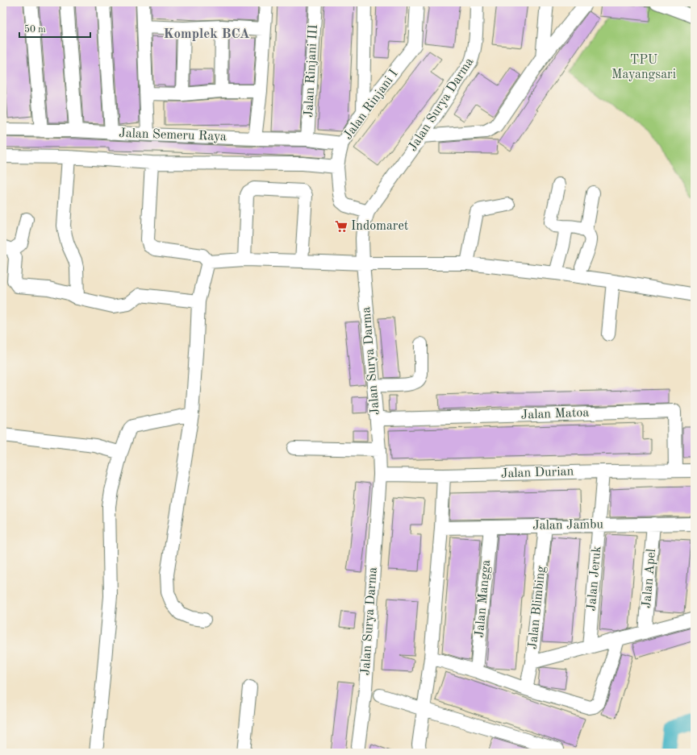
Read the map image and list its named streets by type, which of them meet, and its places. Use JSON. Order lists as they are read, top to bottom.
{
  "streets": {
    "street": [
      "Jalan Rinjani III",
      "Jalan Rinjani I",
      "Jalan Surya Darma",
      "Jalan Semeru Raya",
      "Jalan Matoa",
      "Jalan Durian",
      "Jalan Jambu",
      "Jalan Jeruk",
      "Jalan Apel",
      "Jalan Mangga",
      "Jalan Blimbing"
    ]
  },
  "crossings": [
    ["Jalan Rinjani III", "Jalan Semeru Raya"],
    ["Jalan Rinjani I", "Jalan Surya Darma"],
    ["Jalan Rinjani I", "Jalan Semeru Raya"],
    ["Jalan Surya Darma", "Jalan Matoa"],
    ["Jalan Surya Darma", "Jalan Durian"],
    ["Jalan Matoa", "Jalan Durian"],
    ["Jalan Durian", "Jalan Jeruk"],
    ["Jalan Jambu", "Jalan Jeruk"],
    ["Jalan Jambu", "Jalan Apel"],
    ["Jalan Jambu", "Jalan Mangga"],
    ["Jalan Jambu", "Jalan Blimbing"]
  ],
  "districts": ["Komplek BCA"],
  "parks": ["TPU Mayangsari"],
  "places": {
    "supermarket": ["Indomaret"]
  },
  "scale_bar": "50 m"
}
